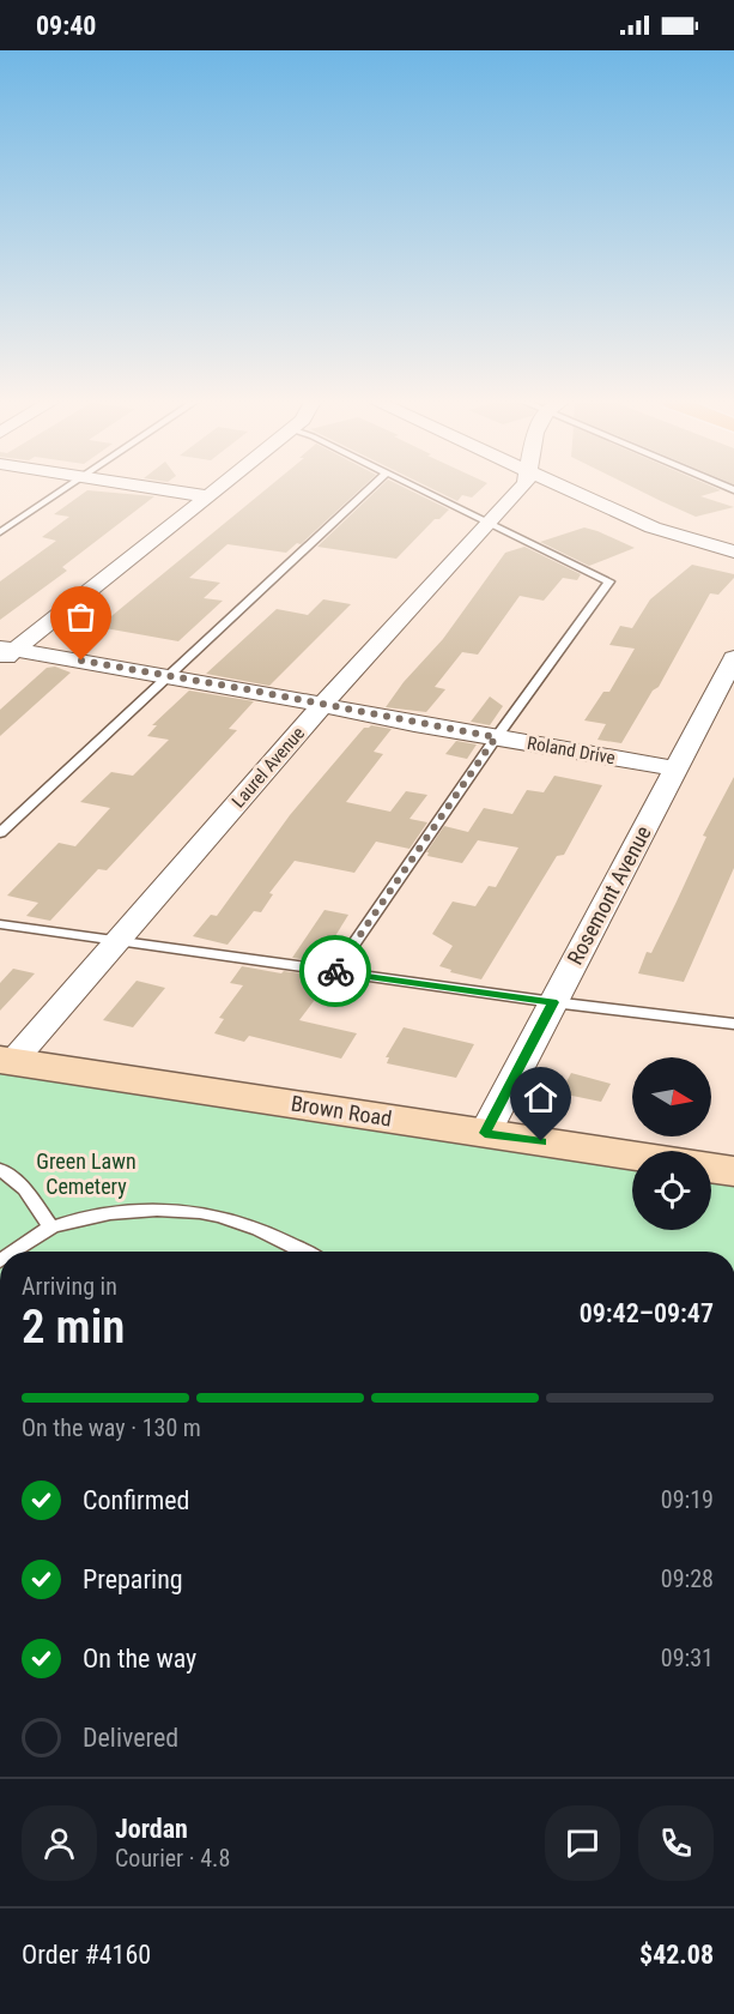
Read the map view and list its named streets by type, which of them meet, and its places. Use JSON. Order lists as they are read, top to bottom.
{
  "streets": {
    "main road": ["Brown Road"],
    "street": ["Roland Drive", "Laurel Avenue", "Rosemont Avenue"]
  },
  "crossings": [
    ["Roland Drive", "Laurel Avenue"],
    ["Roland Drive", "Rosemont Avenue"],
    ["Laurel Avenue", "Brown Road"],
    ["Rosemont Avenue", "Brown Road"]
  ],
  "parks": ["Green Lawn Cemetery"],
  "north": "right",
  "page": {
    "status": "09:40",
    "heading": ["2 min", "Arriving in", "09:42–09:47"],
    "panel": [
      "Jordan",
      "Courier · 4.8",
      "Order #4160",
      "$42.08"
    ],
    "bar": "On the way · 130 m",
    "list": [
      ["Confirmed", "09:19"],
      ["Preparing", "09:28"],
      ["On the way", "09:31"],
      "Delivered"
    ]
  }
}
